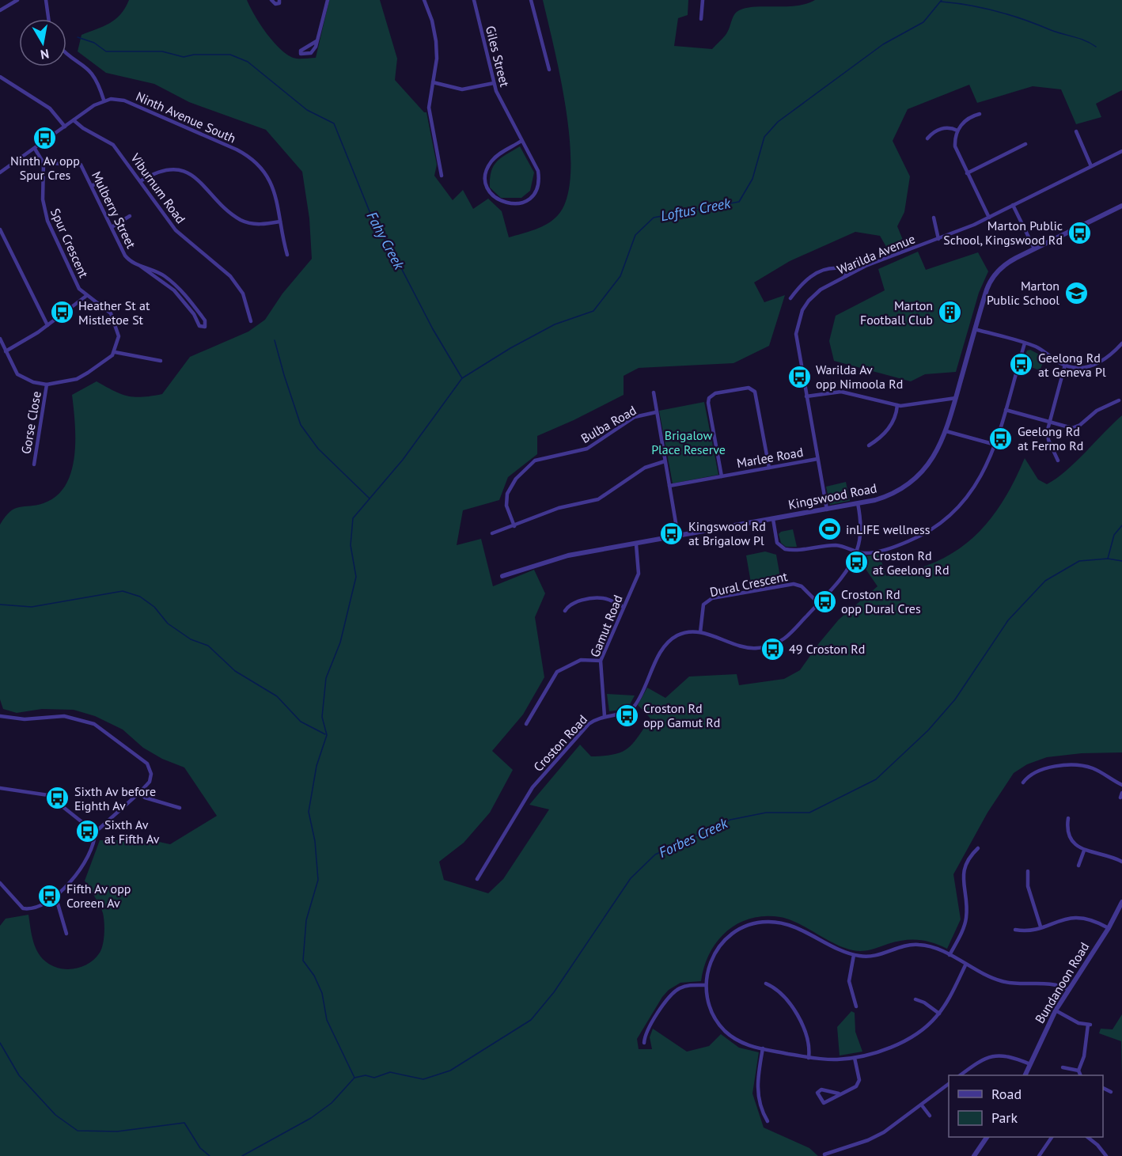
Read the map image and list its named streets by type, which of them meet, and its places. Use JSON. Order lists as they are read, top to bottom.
{
  "streets": {
    "street": [
      "Giles Street",
      "Ninth Avenue South",
      "Viburnum Road",
      "Mulberry Street",
      "Spur Crescent",
      "Warilda Avenue",
      "Gorse Close",
      "Bulba Road",
      "Marlee Road",
      "Kingswood Road",
      "Dural Crescent",
      "Gamut Road",
      "Croston Road",
      "Bundanoon Road"
    ]
  },
  "crossings": [
    ["Mulberry Street", "Spur Crescent"],
    ["Warilda Avenue", "Marlee Road"],
    ["Warilda Avenue", "Kingswood Road"],
    ["Kingswood Road", "Gamut Road"],
    ["Kingswood Road", "Croston Road"],
    ["Dural Crescent", "Croston Road"],
    ["Gamut Road", "Croston Road"]
  ],
  "water": ["Loftus Creek", "Fahy Creek", "Forbes Creek"],
  "parks": ["Brigalow Place Reserve"],
  "places": {
    "bus stop": [
      "Ninth Av opp Spur Cres",
      "Marton Public School, Kingswood Rd",
      "Heather St at Mistletoe St",
      "Geelong Rd at Geneva Pl",
      "Warilda Av opp Nimoola Rd",
      "Geelong Rd at Fermo Rd",
      "Kingswood Rd at Brigalow Pl",
      "Croston Rd at Geelong Rd",
      "Croston Rd opp Dural Cres",
      "49 Croston Rd",
      "Croston Rd opp Gamut Rd",
      "Sixth Av before Eighth Av",
      "Sixth Av at Fifth Av",
      "Fifth Av opp Coreen Av"
    ],
    "school or university": ["Marton Public School"],
    "building": ["Marton Football Club"],
    "sports": ["inLIFE wellness"]
  },
  "legend": ["Road", "Park"],
  "north": "bottom"
}
